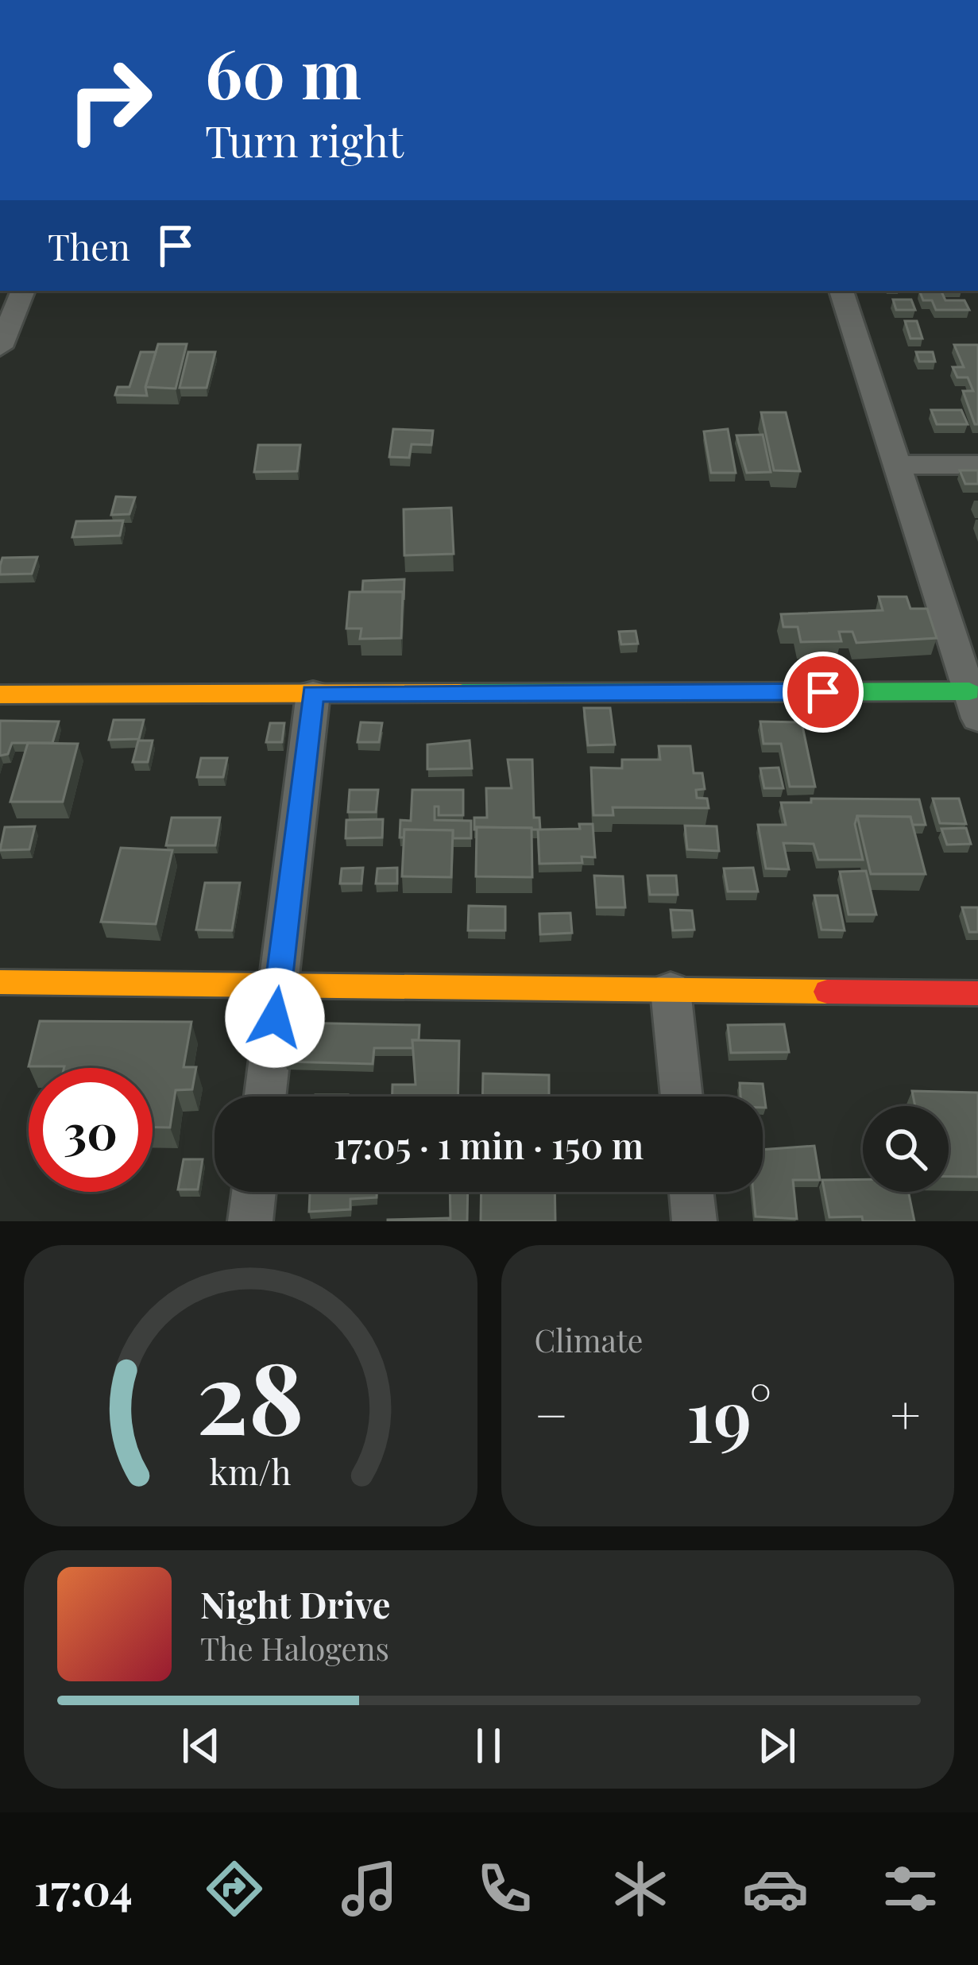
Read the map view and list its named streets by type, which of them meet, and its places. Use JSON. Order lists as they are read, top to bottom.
{
  "page": {
    "turn": ["60 m", "Turn right"],
    "then": "Then",
    "limit": "30",
    "trip": "17:05 · 1 min · 150 m",
    "tile": "Climate",
    "heat": ["−", "19°", "+"],
    "song": ["Night Drive", "The Halogens"],
    "tabs": "17:04",
    "gauge": ["28", "km/h"]
  }
}
